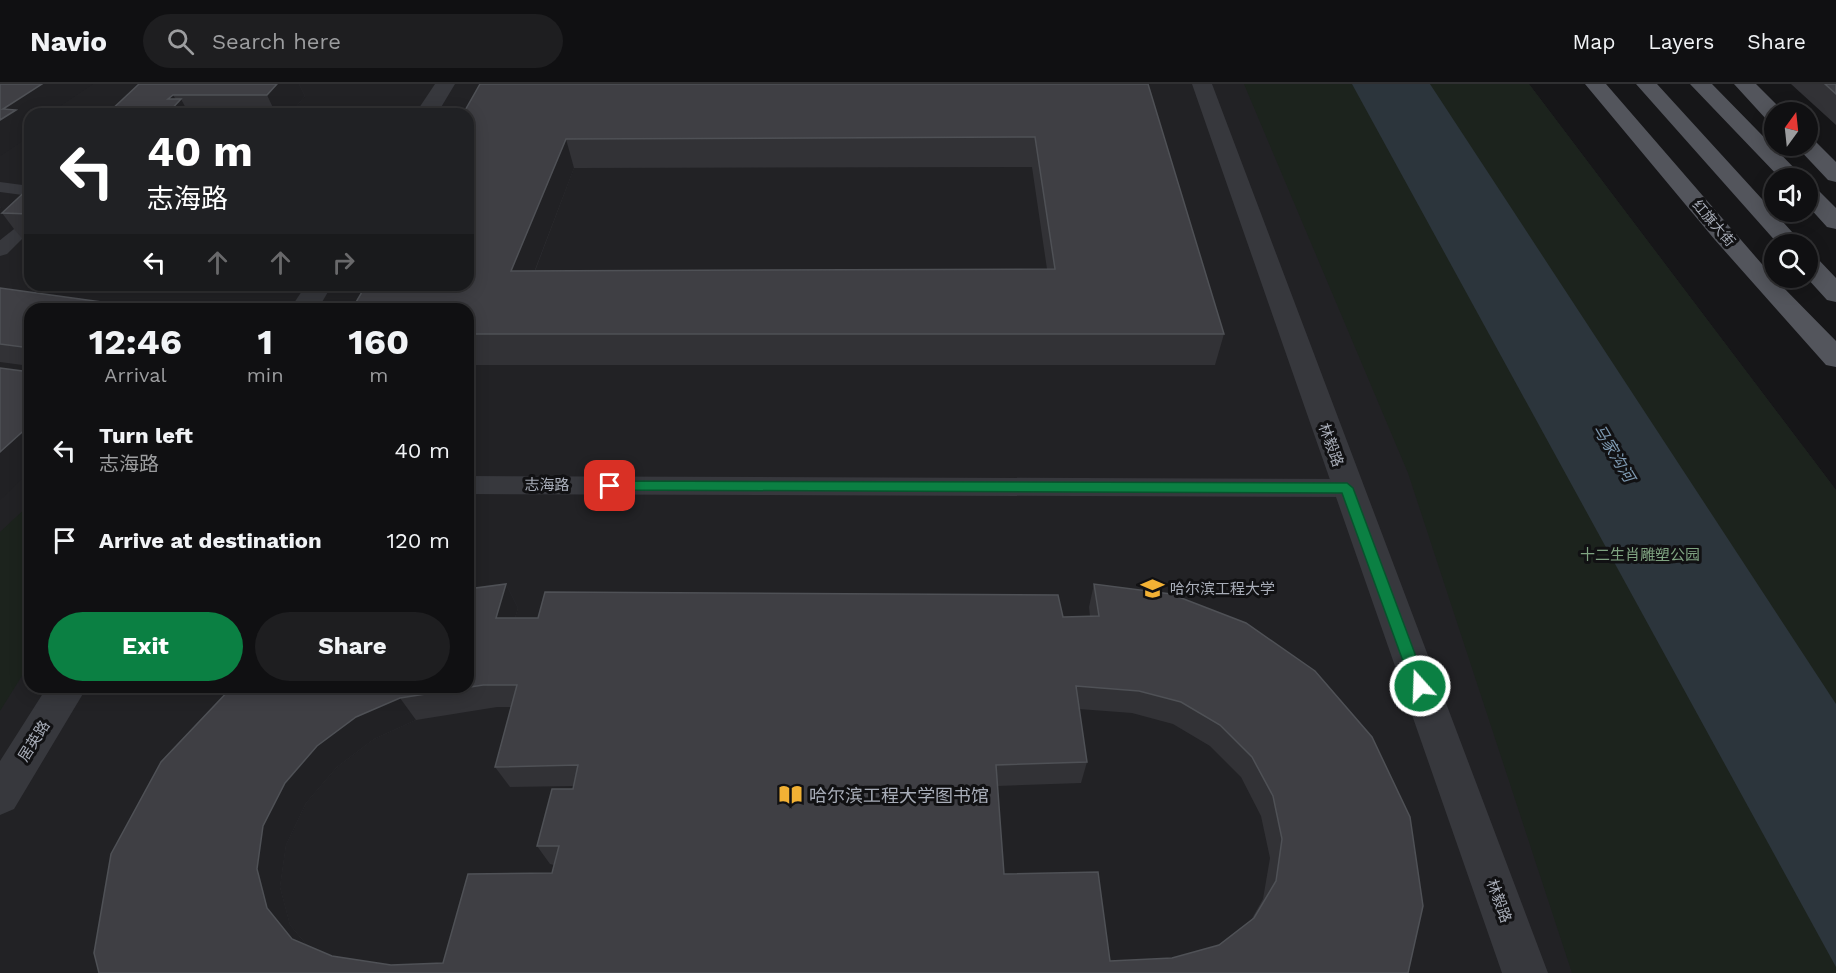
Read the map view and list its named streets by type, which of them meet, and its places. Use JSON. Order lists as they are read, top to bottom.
{
  "streets": {
    "main road": ["红旗大街"],
    "street": ["林毅路", "居英路"],
    "lane": ["志海路"]
  },
  "crossings": [
    ["林毅路", "志海路"]
  ],
  "water": ["马家沟河"],
  "parks": ["十二生肖雕塑公园"],
  "places": {
    "school or university": ["哈尔滨工程大学"],
    "library": ["哈尔滨工程大学图书馆"]
  },
  "north": "top",
  "page": {
    "header": "Navio",
    "search": "Search here",
    "nav": ["Map", "Layers", "Share"],
    "turn": ["40 m", "志海路"],
    "eta": [
      "12:46",
      "Arrival",
      "1",
      "min",
      "160",
      "m"
    ],
    "list": [
      {
        "name": "Turn left",
        "note": "志海路",
        "value": "40 m"
      },
      {
        "name": "Arrive at destination",
        "value": "120 m"
      }
    ],
    "buttons": ["Exit", "Share"]
  }
}
